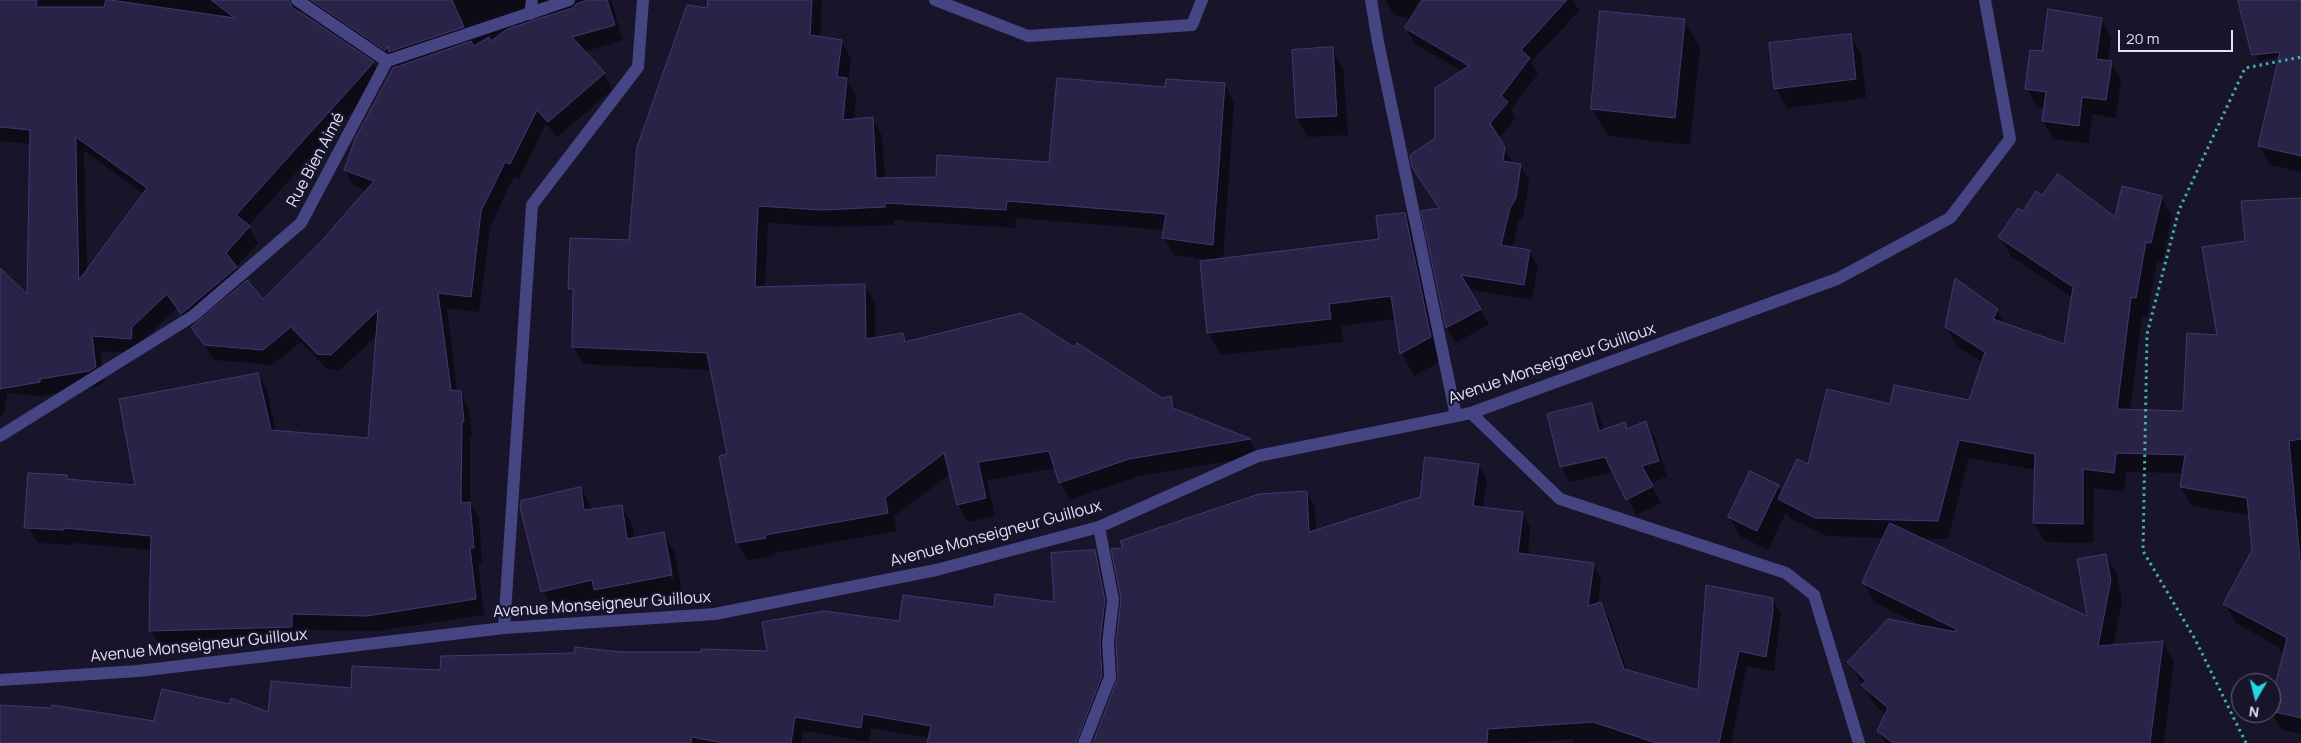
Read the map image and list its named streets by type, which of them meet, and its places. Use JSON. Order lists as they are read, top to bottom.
{
  "streets": {
    "street": ["Rue Bien Aimé", "Avenue Monseigneur Guilloux"]
  },
  "scale_bar": "20 m",
  "north": "bottom"
}
